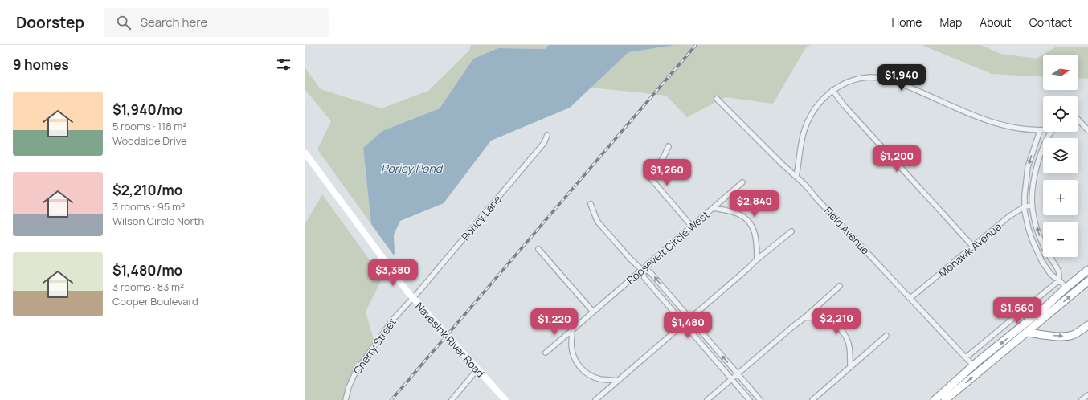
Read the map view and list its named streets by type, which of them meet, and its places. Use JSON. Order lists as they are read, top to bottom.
{
  "streets": {
    "main road": ["Navesink River Road"],
    "street": [
      "Poricy Lane",
      "Field Avenue",
      "Roosevelt Circle West",
      "Mohawk Avenue",
      "Cherry Street"
    ]
  },
  "crossings": [
    ["Poricy Lane", "Navesink River Road"],
    ["Poricy Lane", "Cherry Street"],
    ["Field Avenue", "Mohawk Avenue"],
    ["Navesink River Road", "Cherry Street"]
  ],
  "water": ["Poricy Pond"],
  "north": "right",
  "page": {
    "header": "Doorstep",
    "search": "Search here",
    "nav": [
      "Home",
      "Map",
      "About",
      "Contact"
    ],
    "heading": "9 homes",
    "map_buttons": ["+", "−"],
    "price": [
      "$1,940",
      "$1,200",
      "$1,260",
      "$2,840",
      "$3,380",
      "$1,660",
      "$2,210",
      "$1,220",
      "$1,480"
    ],
    "list": [
      {
        "name": "$1,940/mo",
        "note": "5 rooms · 118 m² · Woodside Drive"
      },
      {
        "name": "$2,210/mo",
        "note": "3 rooms · 95 m² · Wilson Circle North"
      },
      {
        "name": "$1,480/mo",
        "note": "3 rooms · 83 m² · Cooper Boulevard"
      }
    ]
  }
}
